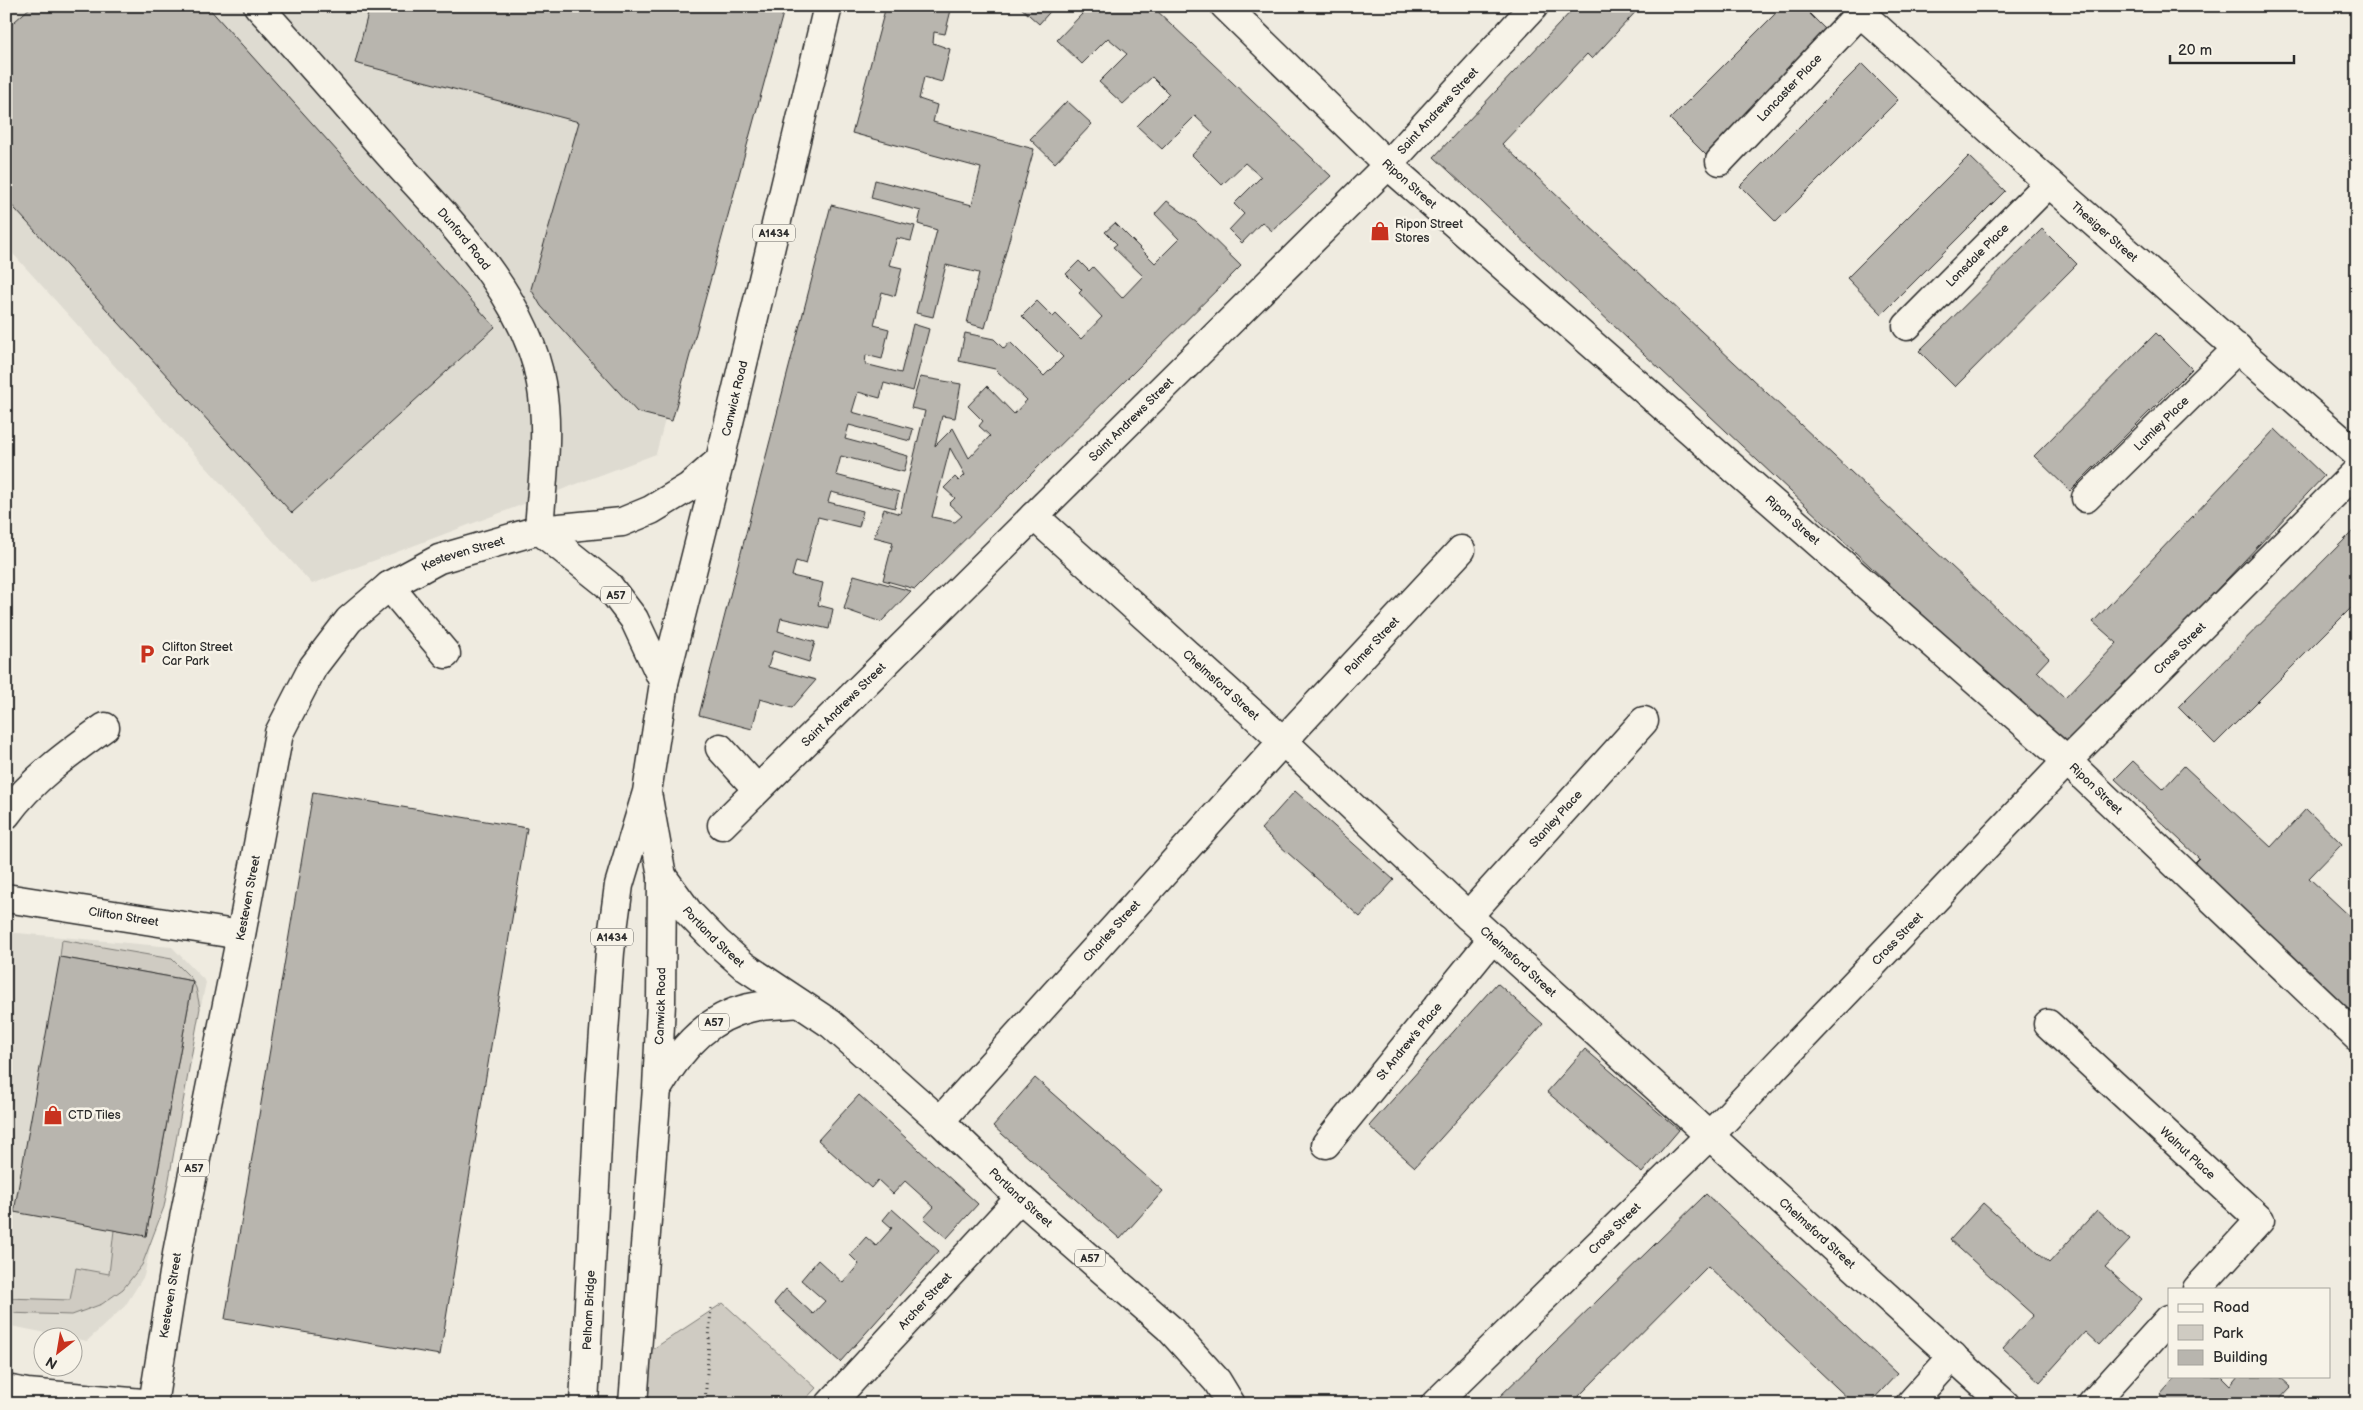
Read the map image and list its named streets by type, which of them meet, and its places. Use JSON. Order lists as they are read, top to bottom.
{
  "streets": {
    "street": [
      "Lancaster Place",
      "Saint Andrews Street",
      "Ripon Street",
      "Thesiger Street",
      "A1434",
      "Dunford Road",
      "Lonsdale Place",
      "Canwick Road",
      "Lumley Place",
      "Kesteven Street",
      "A57",
      "Palmer Street",
      "Cross Street",
      "Chelmsford Street",
      "Stanley Place",
      "Clifton Street",
      "Charles Street",
      "Portland Street",
      "St Andrew's Place",
      "Walnut Place",
      "Archer Street",
      "Pelham Bridge"
    ]
  },
  "crossings": [
    ["Lancaster Place", "Thesiger Street"],
    ["Saint Andrews Street", "Ripon Street"],
    ["Saint Andrews Street", "Chelmsford Street"],
    ["Ripon Street", "Cross Street"],
    ["Thesiger Street", "Lonsdale Place"],
    ["Thesiger Street", "Lumley Place"],
    ["Dunford Road", "Kesteven Street"],
    ["Dunford Road", "A57"],
    ["Canwick Road", "Kesteven Street"],
    ["Canwick Road", "A57"],
    ["Canwick Road", "Portland Street"],
    ["Canwick Road", "Pelham Bridge"],
    ["Kesteven Street", "A57"],
    ["Kesteven Street", "Clifton Street"],
    ["A57", "Portland Street"],
    ["Palmer Street", "Chelmsford Street"],
    ["Palmer Street", "Charles Street"],
    ["Cross Street", "Chelmsford Street"],
    ["Chelmsford Street", "Stanley Place"],
    ["Chelmsford Street", "Charles Street"],
    ["Chelmsford Street", "St Andrew's Place"],
    ["Charles Street", "Portland Street"],
    ["Portland Street", "Archer Street"]
  ],
  "places": {
    "shop": ["Ripon Street Stores", "CTD Tiles"],
    "parking": ["Clifton Street Car Park"]
  },
  "legend": ["Road", "Park", "Building"],
  "scale_bar": "20 m",
  "north": "bottom left"
}
